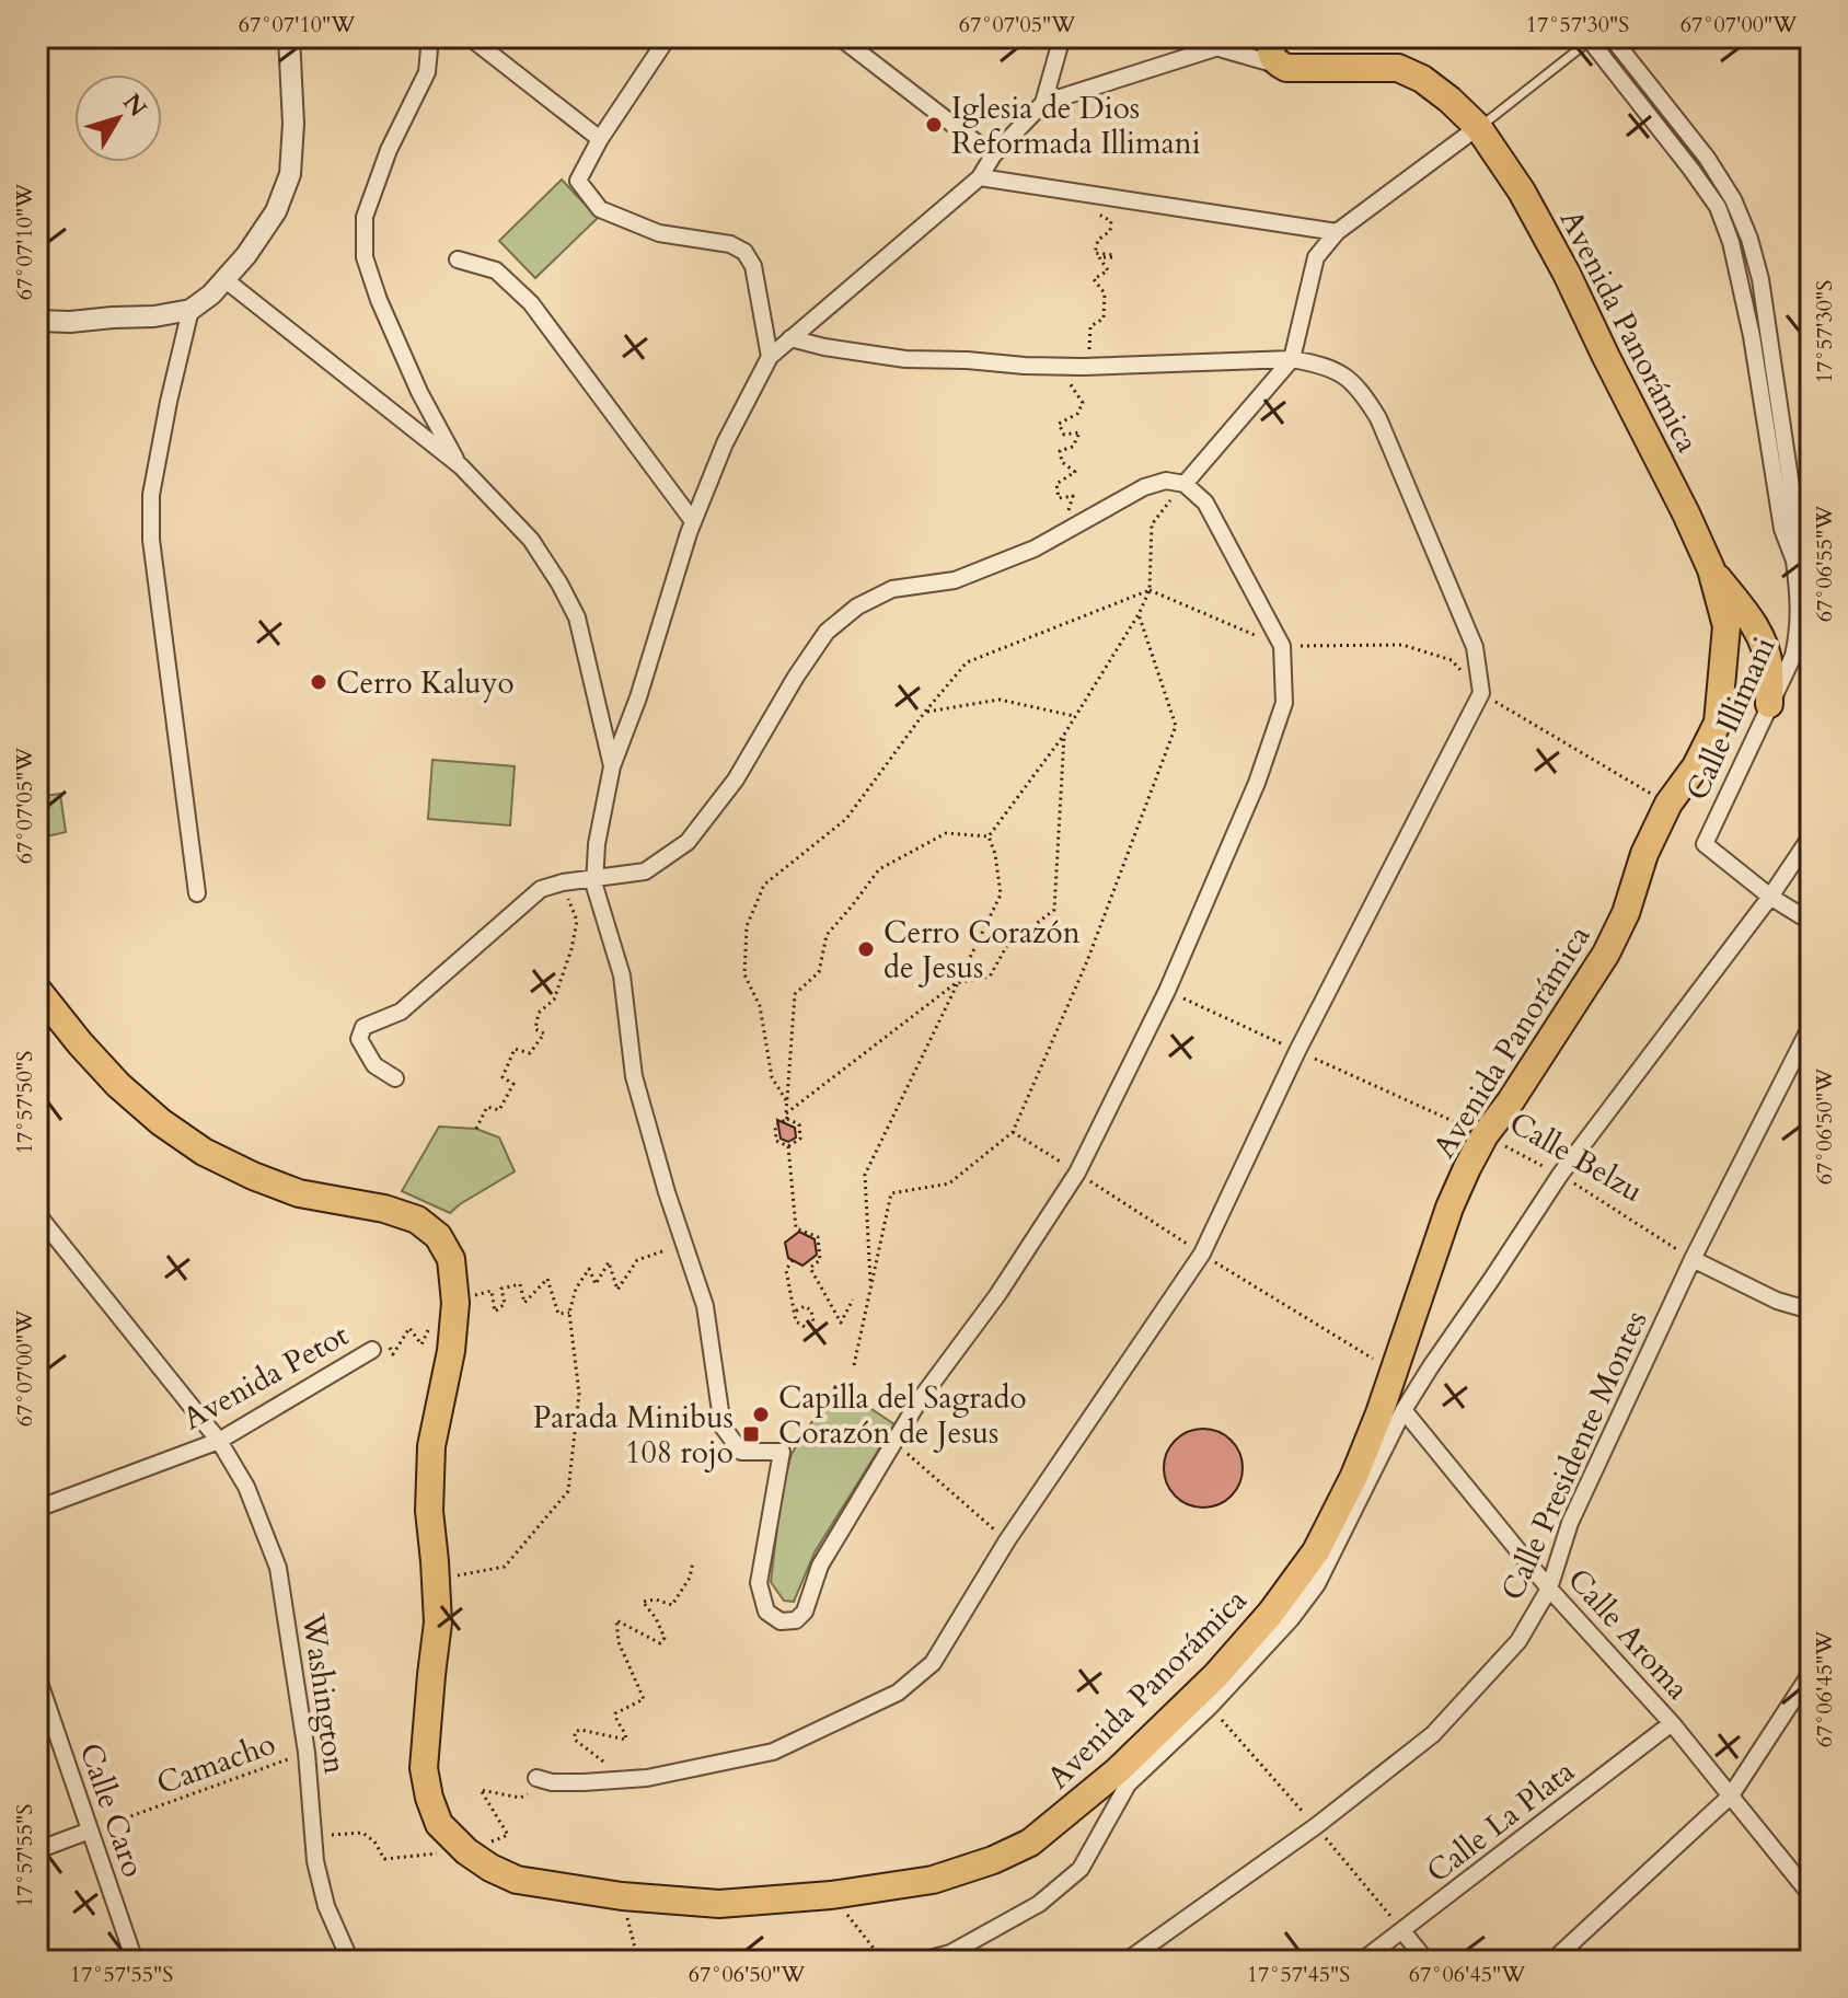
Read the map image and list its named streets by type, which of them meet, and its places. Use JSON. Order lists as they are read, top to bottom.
{
  "streets": {
    "main road": ["Avenida Panorámica"],
    "street": [
      "Calle Illimani",
      "Avenida Petot",
      "Calle Presidente Montes",
      "Calle Aroma",
      "Washington",
      "Calle Caro",
      "Calle La Plata"
    ],
    "path": ["Calle Belzu", "Camacho"]
  },
  "crossings": [
    ["Avenida Panorámica", "Calle Illimani"],
    ["Avenida Panorámica", "Calle Belzu"],
    ["Calle Belzu", "Calle Presidente Montes"],
    ["Avenida Petot", "Washington"],
    ["Calle Presidente Montes", "Calle Aroma"],
    ["Calle Aroma", "Calle La Plata"],
    ["Washington", "Camacho"],
    ["Camacho", "Calle Caro"]
  ],
  "places": {
    "other": [
      "Iglesia de Dios Reformada Illimani",
      "Cerro Kaluyo",
      "Cerro Corazón de Jesus",
      "Capilla del Sagrado Corazón de Jesus"
    ],
    "transit": ["Parada Minibus 108 rojo"]
  },
  "north": "top right",
  "coordinates": [
    "67°07'10\"W",
    "67°07'05\"W",
    "17°57'30\"S",
    "67°07'00\"W",
    "67°06'55\"W",
    "17°57'50\"S",
    "67°06'50\"W",
    "67°06'45\"W",
    "17°57'55\"S",
    "17°57'45\"S"
  ]
}
